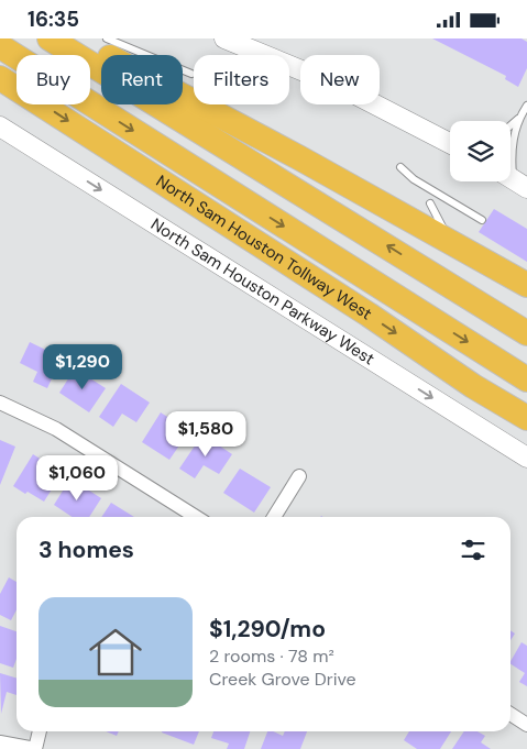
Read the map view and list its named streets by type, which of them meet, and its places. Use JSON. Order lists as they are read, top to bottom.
{
  "streets": {
    "highway": ["North Sam Houston Tollway West"],
    "main road": ["North Sam Houston Parkway West"]
  },
  "one_way": ["North Sam Houston Parkway West"],
  "page": {
    "status": "16:35",
    "chip": [
      "Buy",
      "Rent",
      "Filters",
      "New"
    ],
    "price": ["$1,290", "$1,580", "$1,060"],
    "heading": "3 homes",
    "list": [
      {
        "name": "$1,290/mo",
        "note": "2 rooms · 78 m² · Creek Grove Drive"
      }
    ]
  }
}
